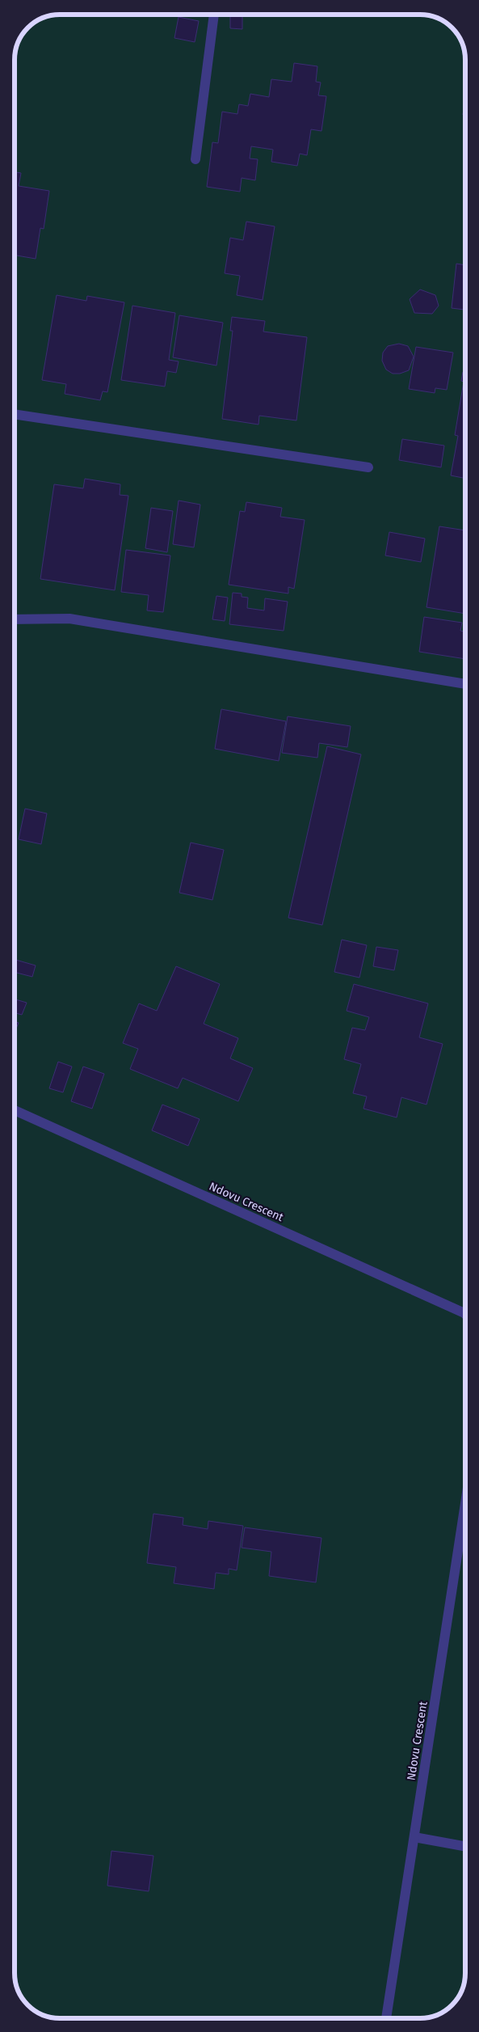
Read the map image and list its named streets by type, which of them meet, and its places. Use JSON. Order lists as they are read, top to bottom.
{
  "streets": {
    "street": ["Ndovu Crescent"]
  }
}
